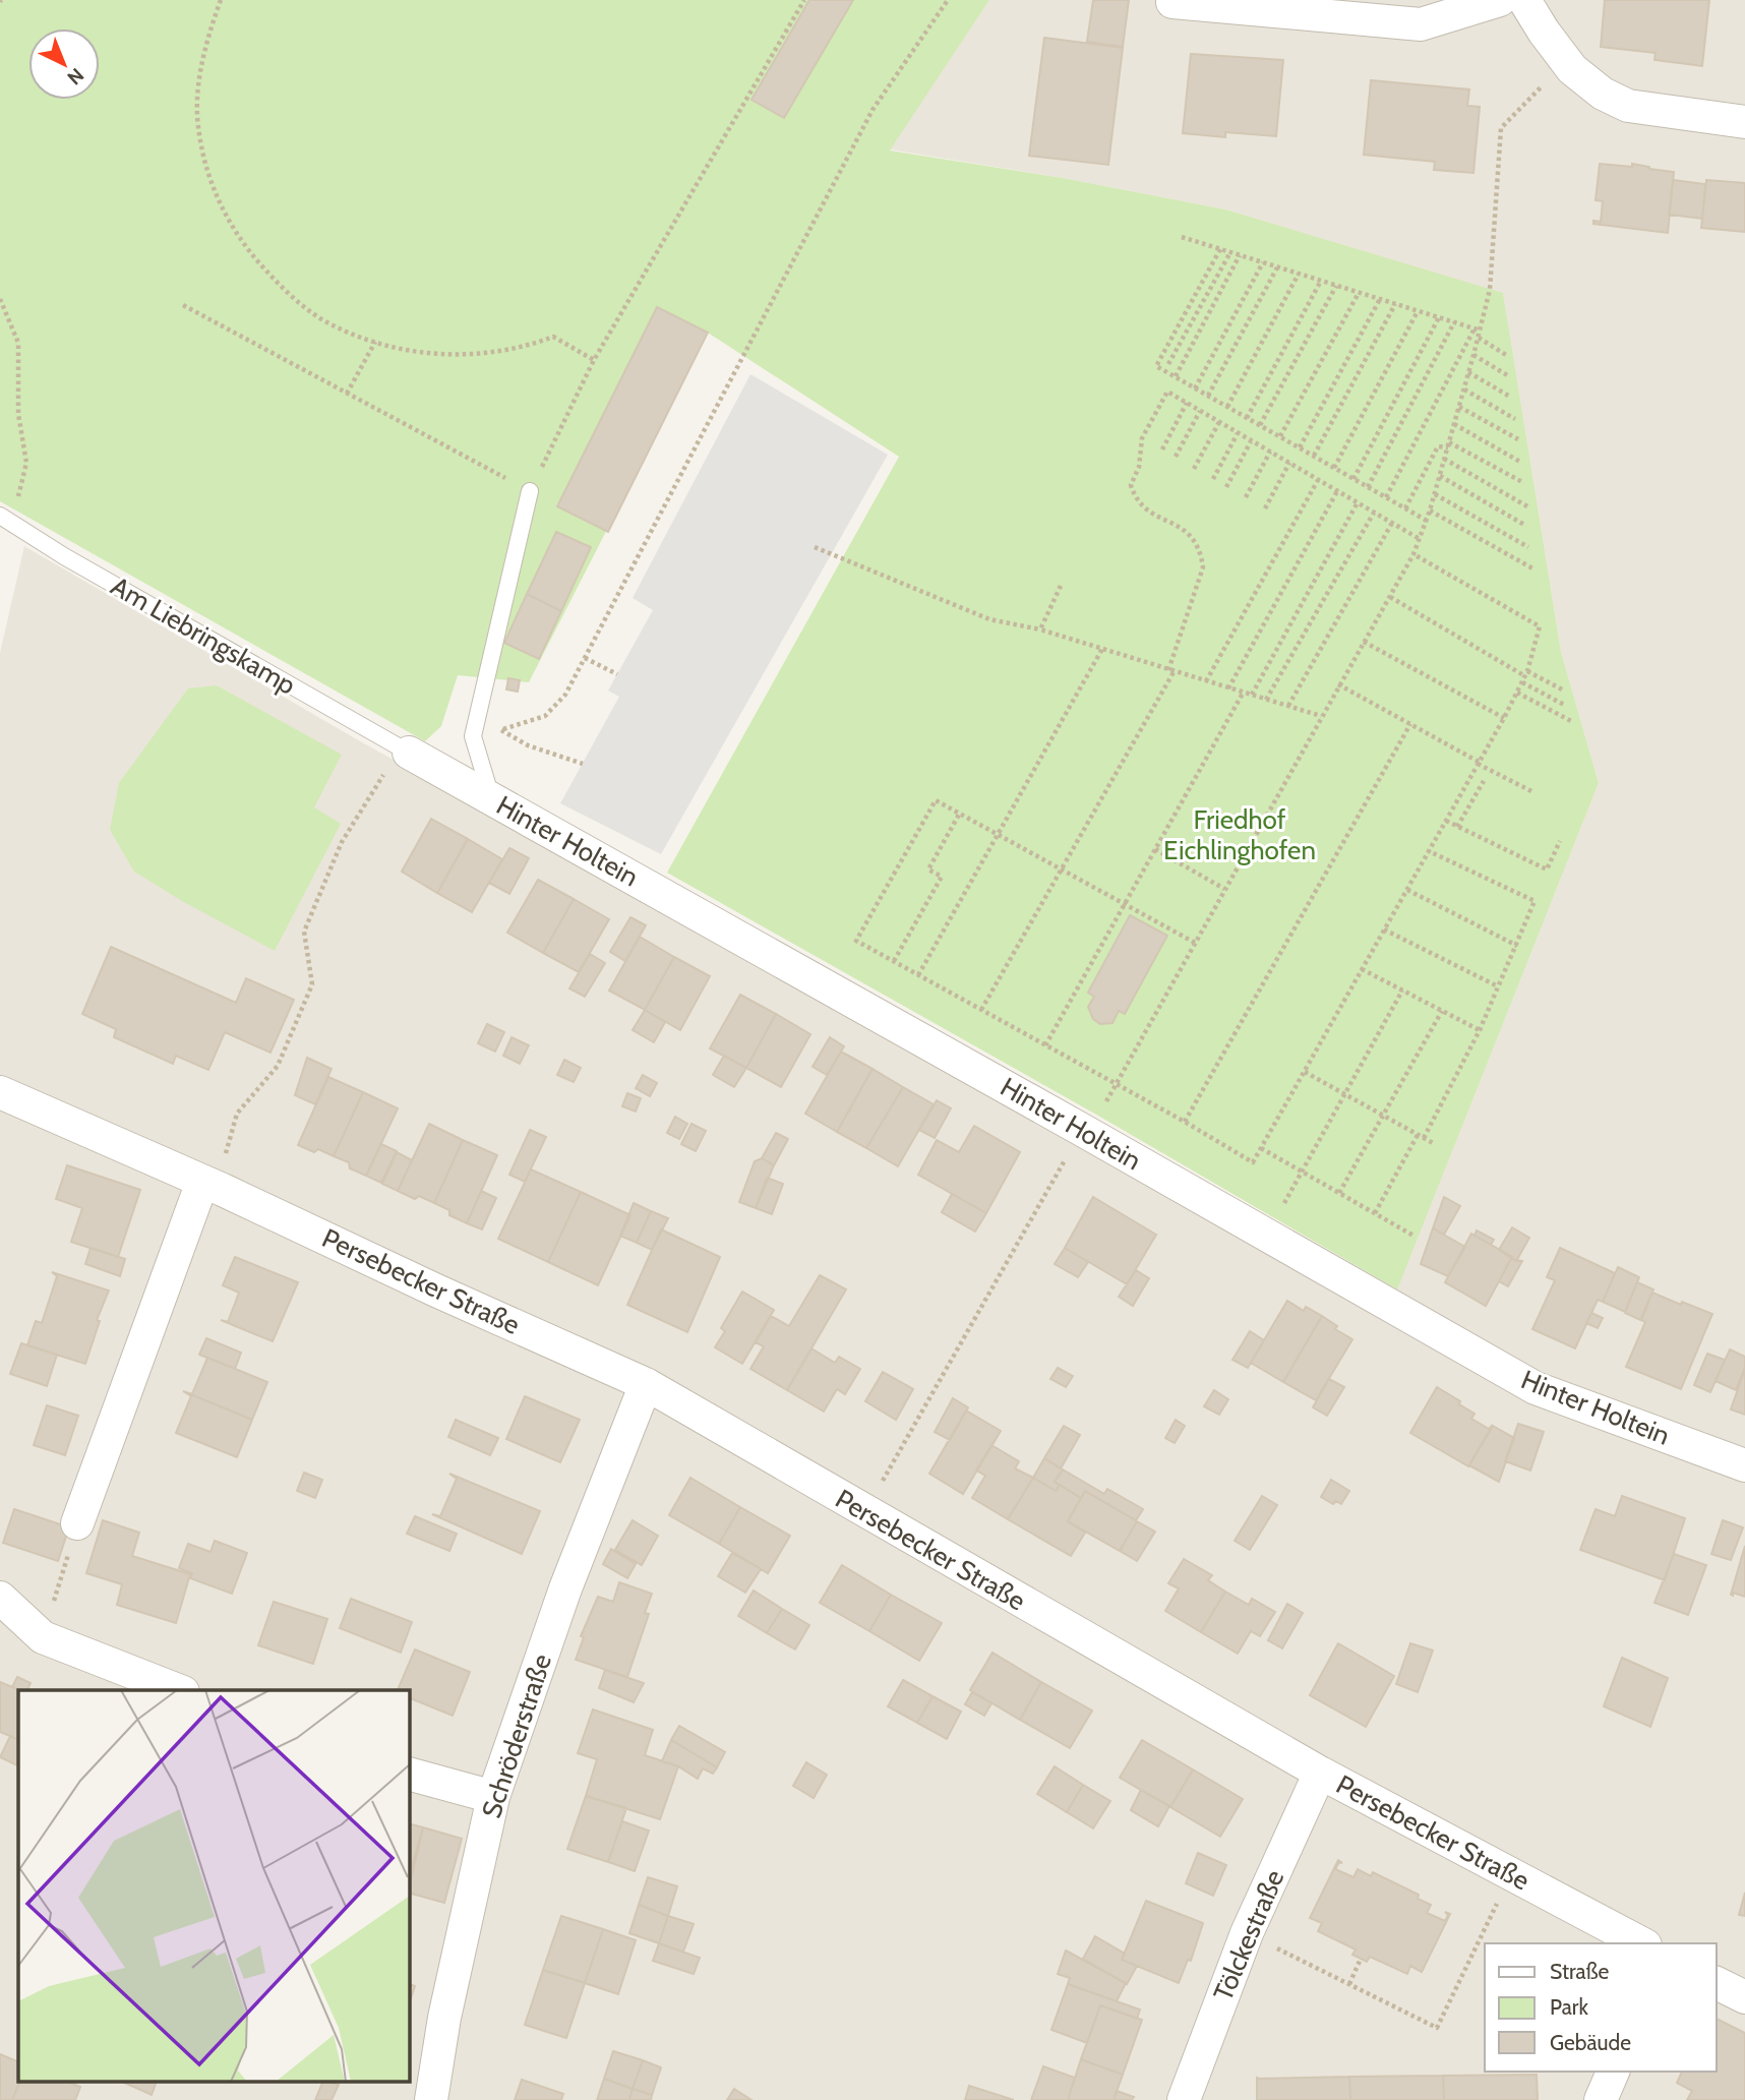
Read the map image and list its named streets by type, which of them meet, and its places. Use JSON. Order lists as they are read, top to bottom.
{
  "streets": {
    "street": [
      "Hinter Holtein",
      "Persebecker Straße",
      "Schröderstraße",
      "Tölckestraße"
    ],
    "lane": ["Am Liebringskamp"]
  },
  "crossings": [
    ["Am Liebringskamp", "Hinter Holtein"],
    ["Persebecker Straße", "Schröderstraße"],
    ["Persebecker Straße", "Tölckestraße"]
  ],
  "parks": ["Friedhof Eichlinghofen"],
  "legend": ["Straße", "Park", "Gebäude"],
  "north": "bottom right"
}
